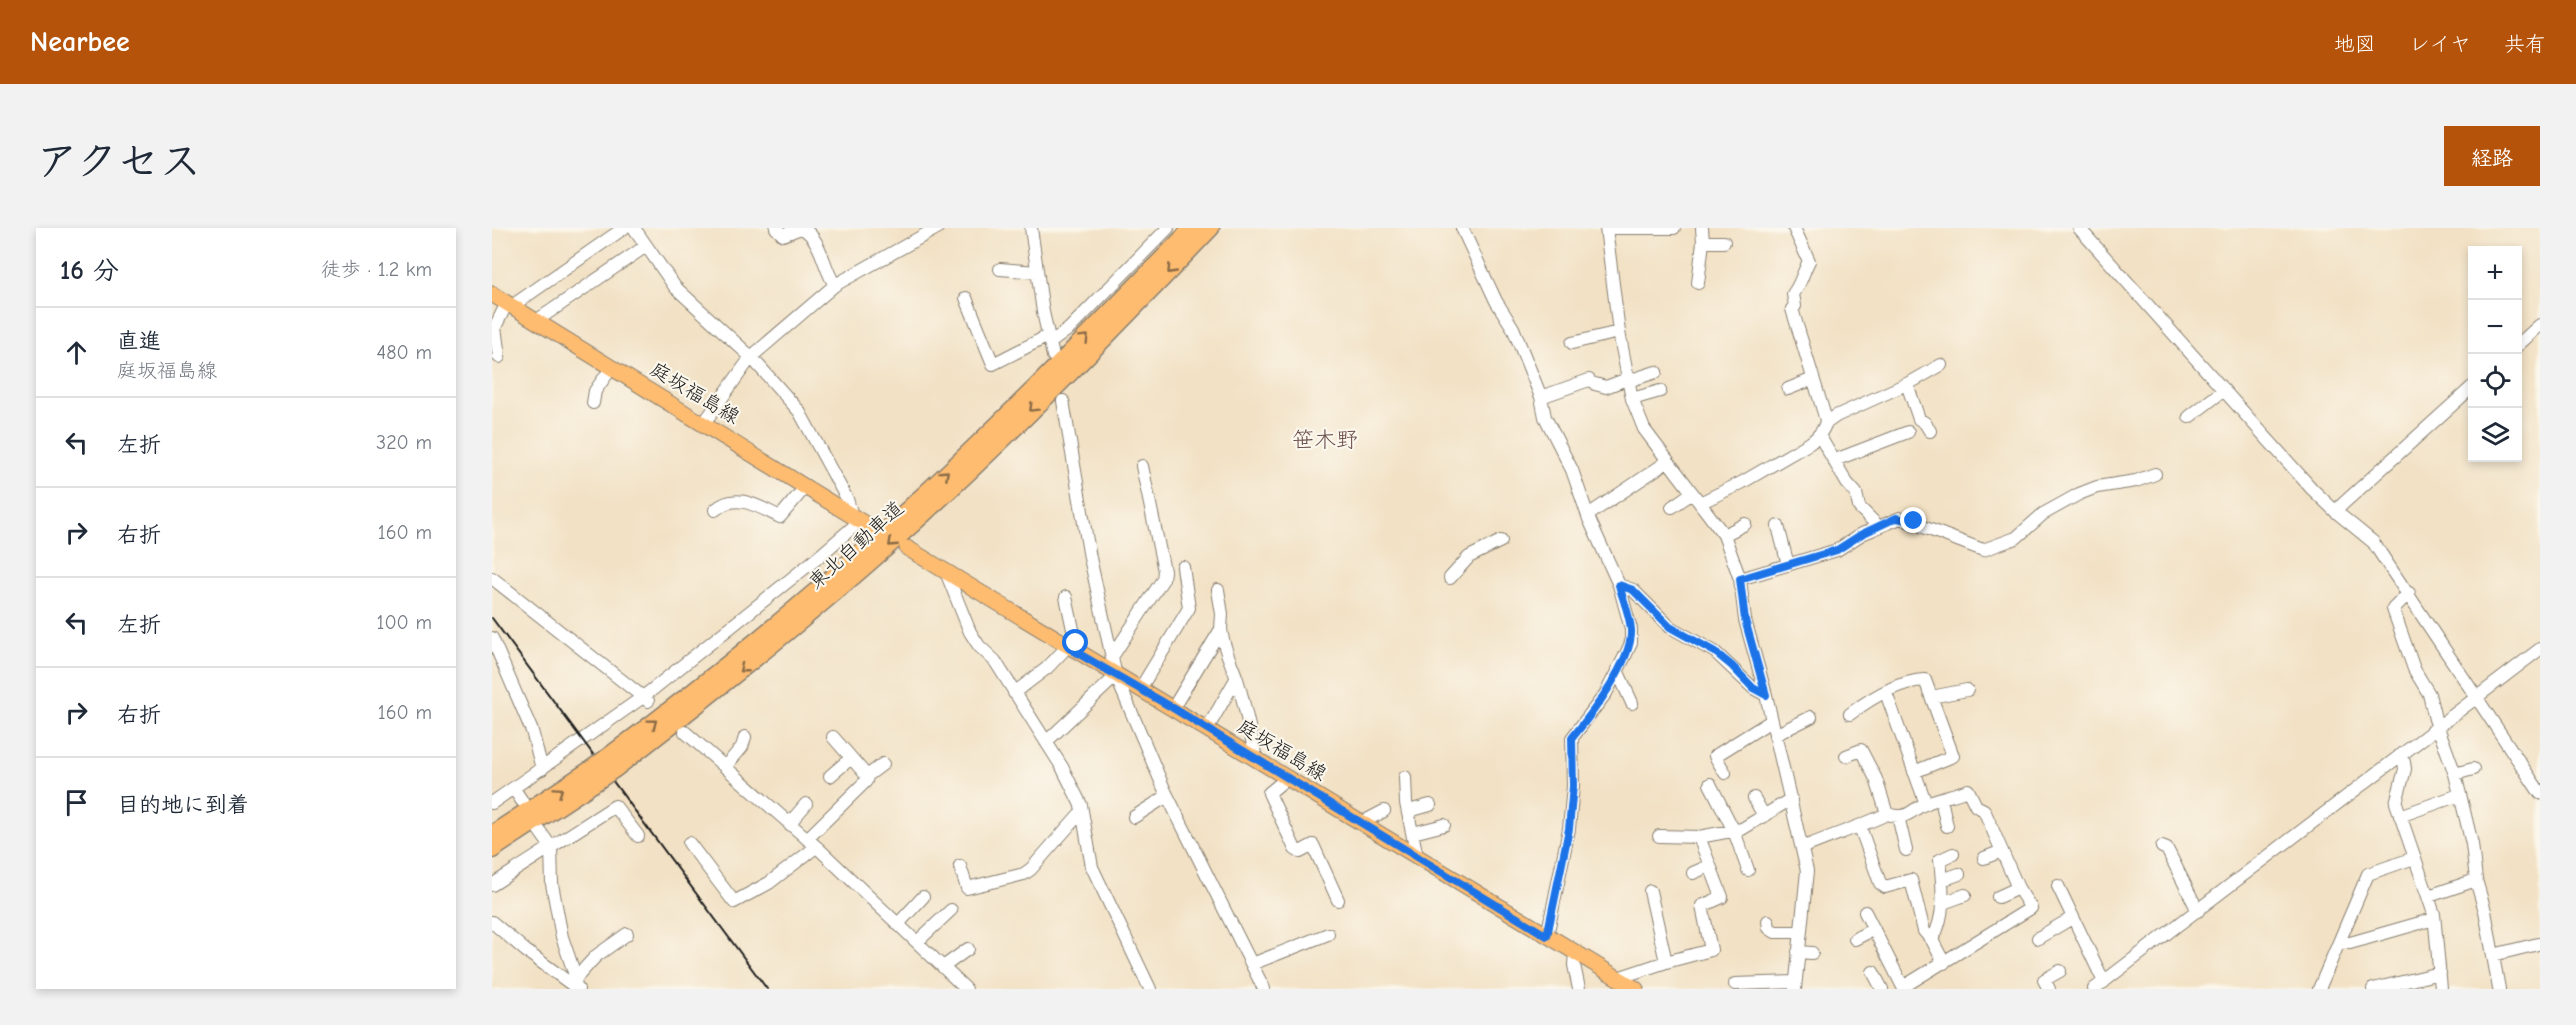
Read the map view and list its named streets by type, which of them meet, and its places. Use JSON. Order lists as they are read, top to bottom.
{
  "streets": {
    "highway": ["東北自動車道"],
    "main road": ["庭坂福島線"]
  },
  "districts": ["笹木野"],
  "page": {
    "header": "Nearbee",
    "nav": ["地図", "レイヤ", "共有"],
    "title": "アクセス",
    "buttons": "経路",
    "heading": ["16 分", "徒歩 · 1.2 km"],
    "map_buttons": ["+", "−"],
    "list": [
      ["直進", "庭坂福島線", "480 m"],
      ["左折", "320 m"],
      ["右折", "160 m"],
      ["左折", "100 m"],
      ["右折", "160 m"],
      "目的地に到着"
    ]
  }
}
